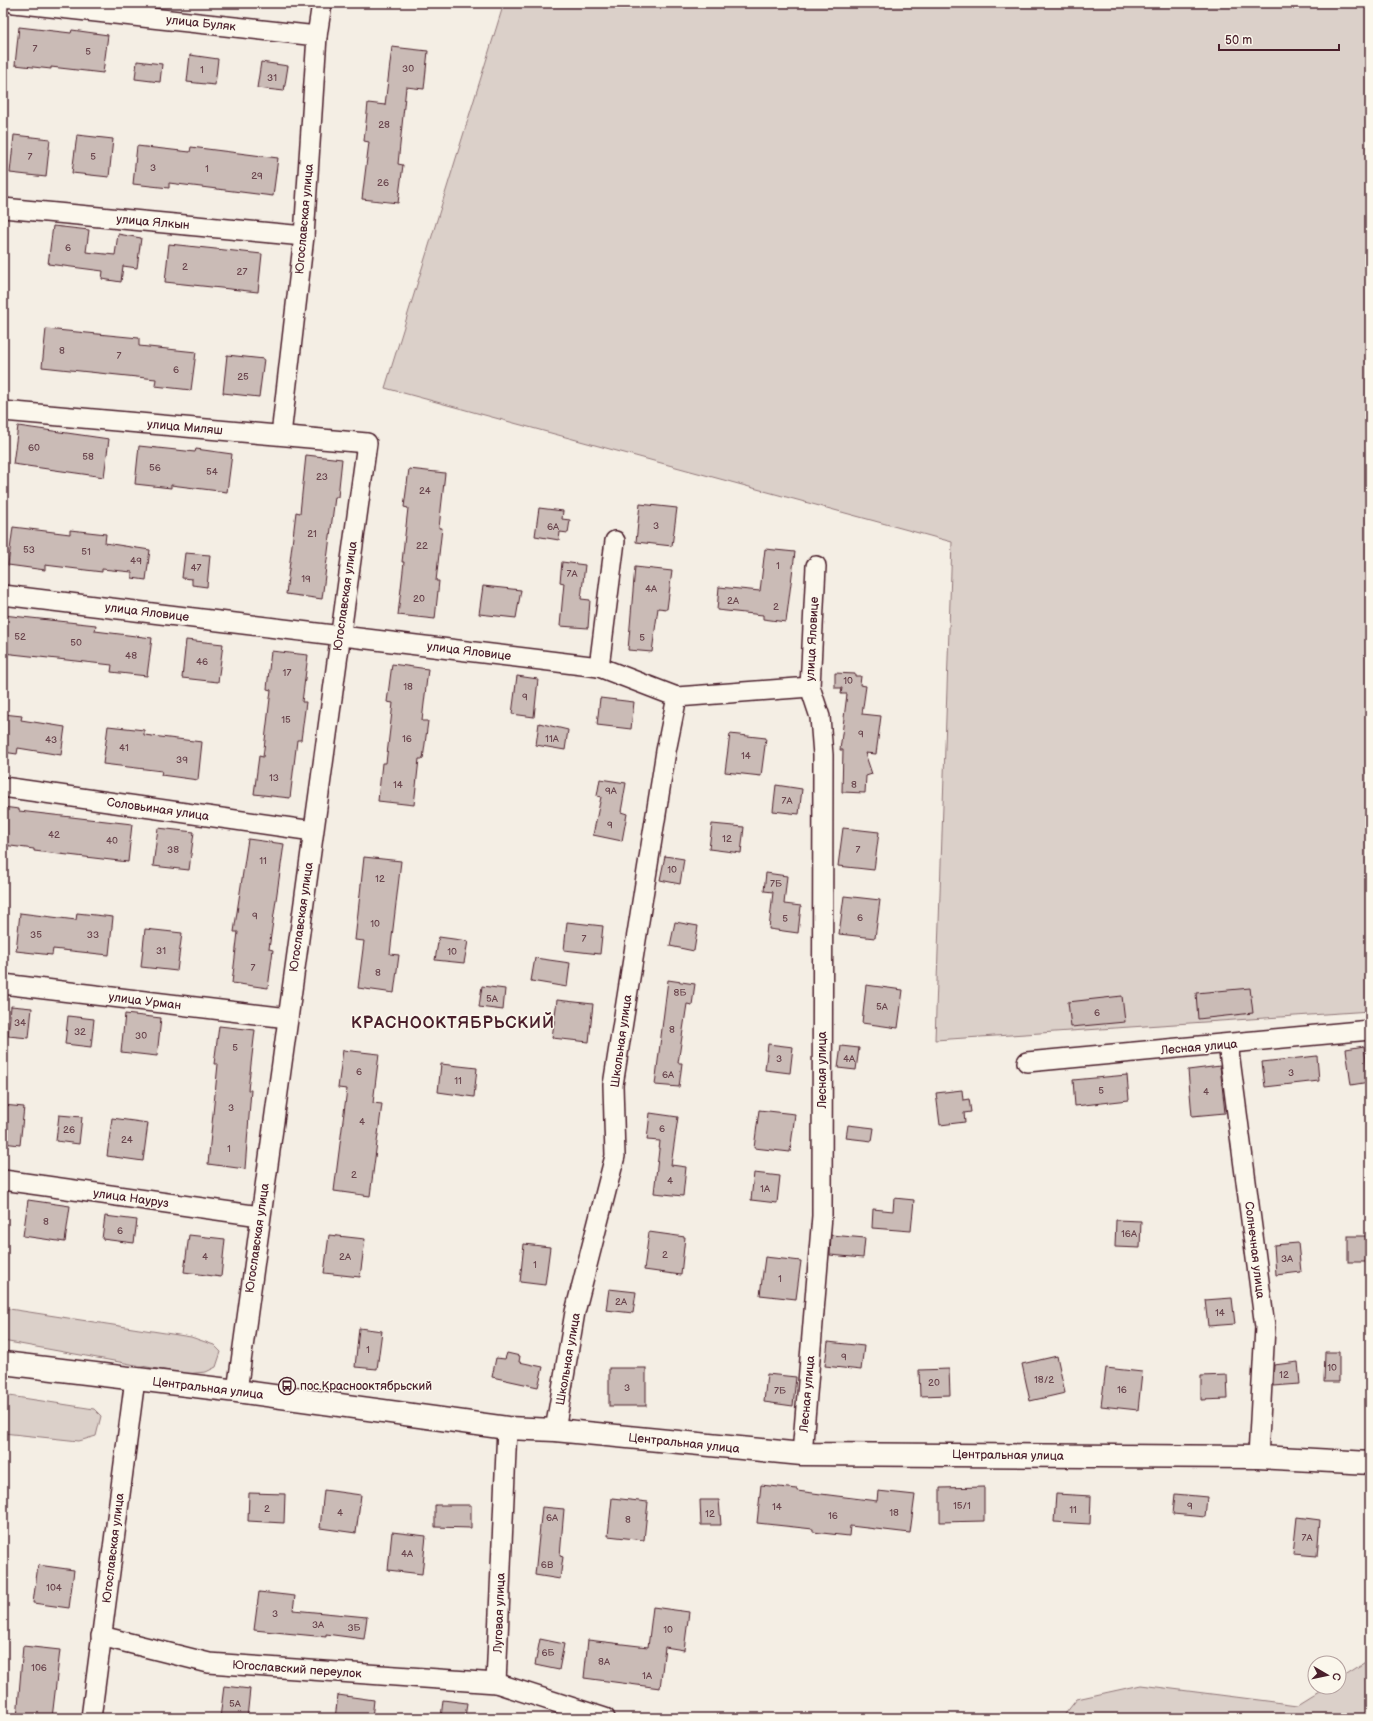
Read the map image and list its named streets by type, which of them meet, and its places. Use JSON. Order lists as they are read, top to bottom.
{
  "streets": {
    "street": [
      "улица Буляк",
      "Югославская улица",
      "улица Ялкын",
      "улица Миляш",
      "улица Яловице",
      "Соловьиная улица",
      "улица Урман",
      "Школьная улица",
      "Лесная улица",
      "улица Науруз",
      "Солнечная улица",
      "Центральная улица",
      "Луговая улица",
      "Югославский переулок"
    ]
  },
  "crossings": [
    ["улица Буляк", "Югославская улица"],
    ["Югославская улица", "улица Ялкын"],
    ["Югославская улица", "улица Миляш"],
    ["Югославская улица", "улица Яловице"],
    ["Югославская улица", "Соловьиная улица"],
    ["Югославская улица", "улица Урман"],
    ["Югославская улица", "улица Науруз"],
    ["Югославская улица", "Центральная улица"],
    ["Югославская улица", "Югославский переулок"],
    ["улица Яловице", "Школьная улица"],
    ["улица Яловице", "Лесная улица"],
    ["Школьная улица", "Центральная улица"],
    ["Лесная улица", "Солнечная улица"],
    ["Лесная улица", "Центральная улица"],
    ["Солнечная улица", "Центральная улица"],
    ["Центральная улица", "Луговая улица"],
    ["Луговая улица", "Югославский переулок"]
  ],
  "districts": ["КРАСНООКТЯБРЬСКИЙ"],
  "places": {
    "bus stop": ["пос.Краснооктябрьский"]
  },
  "house_numbers": [
    "7",
    "5",
    "30",
    "1",
    "31",
    "28",
    "7",
    "5",
    "3",
    "1",
    "29",
    "26",
    "6",
    "2",
    "27",
    "8",
    "7",
    "6",
    "25",
    "60",
    "58",
    "56",
    "54",
    "23",
    "24",
    "3",
    "6А",
    "21",
    "22",
    "53",
    "51",
    "49",
    "1",
    "47",
    "7А",
    "19",
    "4А",
    "20",
    "2А",
    "2",
    "52",
    "5",
    "50",
    "48",
    "46",
    "17",
    "10",
    "18",
    "9",
    "15",
    "9",
    "16",
    "11А",
    "43",
    "41",
    "14",
    "39",
    "13",
    "14",
    "8",
    "9А",
    "7А",
    "9",
    "42",
    "12",
    "40",
    "38",
    "7",
    "11",
    "10",
    "12",
    "7Б",
    "9",
    "6",
    "5",
    "10",
    "35",
    "33",
    "7",
    "31",
    "10",
    "7",
    "8",
    "8Б",
    "5A",
    "5А",
    "6",
    "34",
    "8",
    "32",
    "30",
    "5",
    "3",
    "4А",
    "6",
    "3",
    "6А",
    "11",
    "5",
    "4",
    "3",
    "4",
    "6",
    "26",
    "24",
    "1",
    "2",
    "4",
    "1А",
    "8",
    "6",
    "16А",
    "2",
    "4",
    "2А",
    "3А",
    "1",
    "1",
    "2А",
    "14",
    "1",
    "9",
    "10",
    "12",
    "18/2",
    "20",
    "3",
    "16",
    "7Б",
    "15/1",
    "9",
    "14",
    "2",
    "11",
    "4",
    "18",
    "12",
    "16",
    "6А",
    "8",
    "7А",
    "4А",
    "6В",
    "104",
    "3",
    "3А",
    "3Б",
    "10",
    "6Б",
    "8А",
    "106",
    "1А",
    "5А"
  ],
  "scale_bar": "50 m",
  "north": "right"
}
